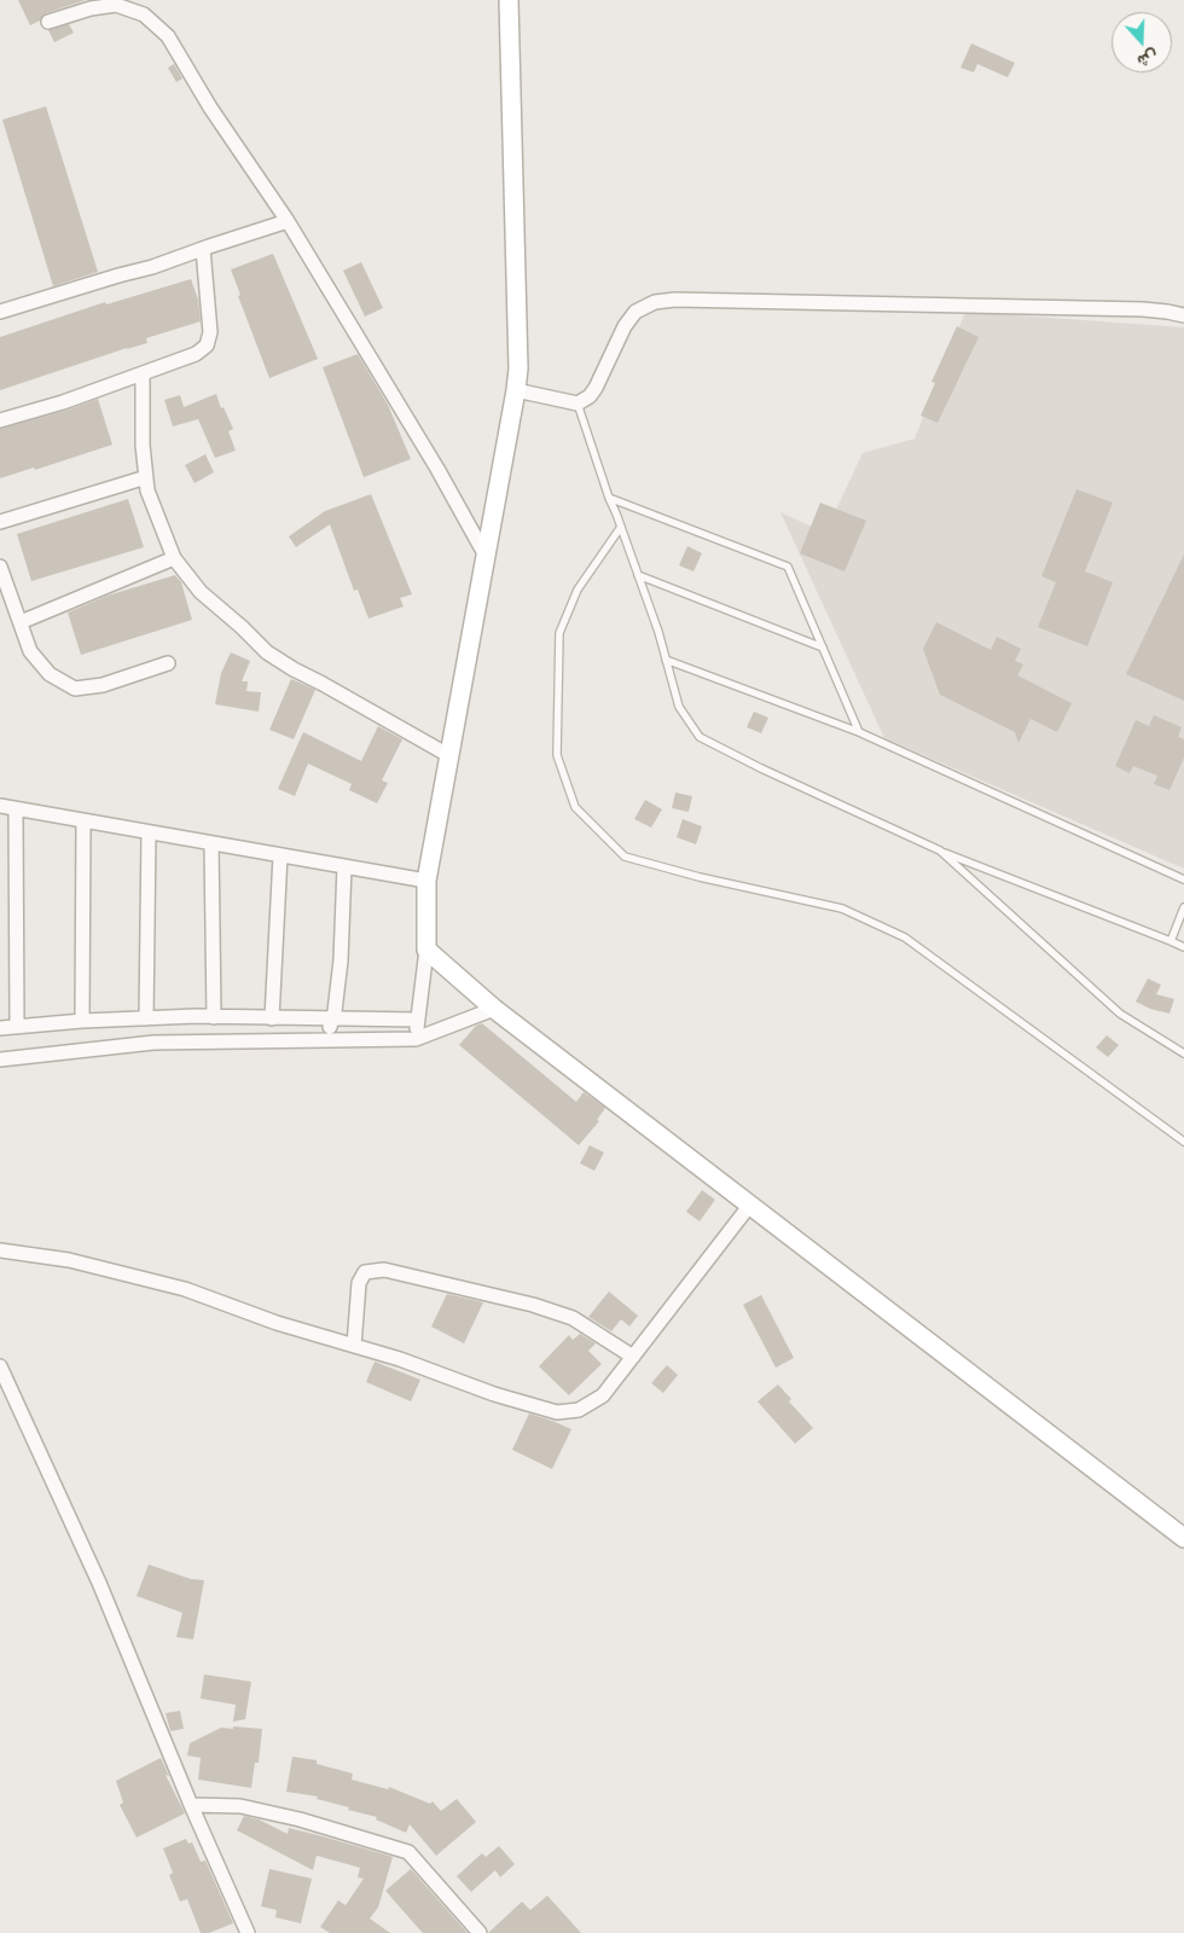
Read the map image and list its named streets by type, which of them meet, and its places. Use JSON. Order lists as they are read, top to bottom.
{
  "north": "bottom"
}
